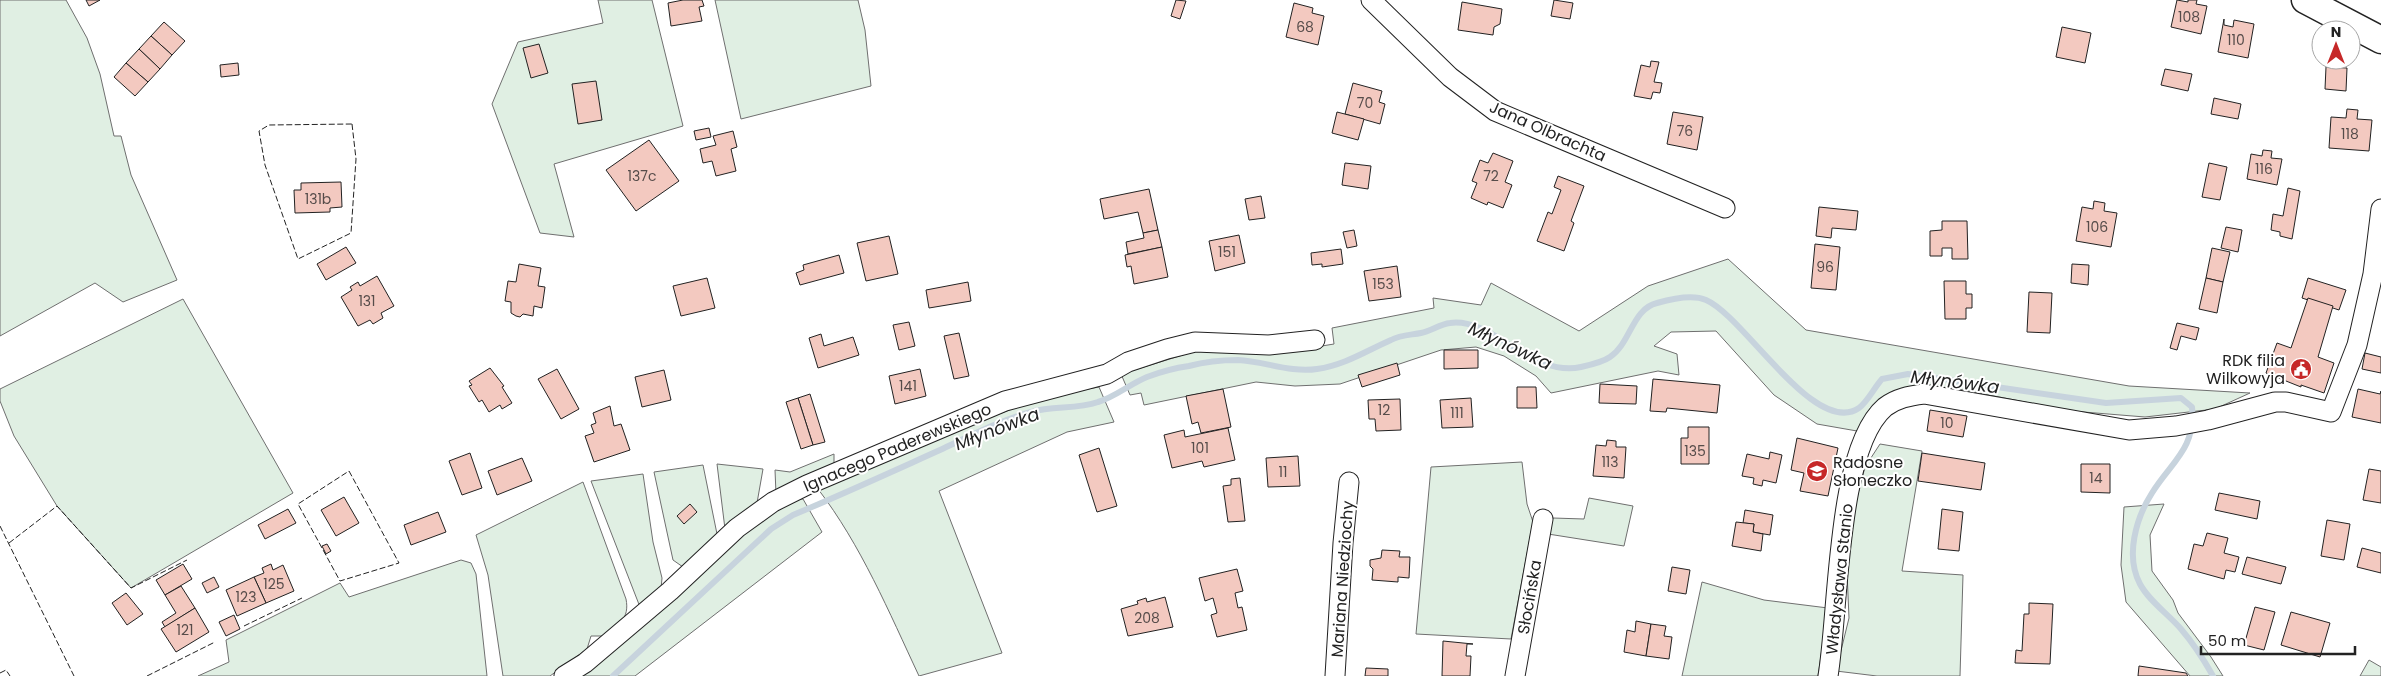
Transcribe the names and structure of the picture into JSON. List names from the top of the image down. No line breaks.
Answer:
{"streets":{"street":["Jana Olbrachta","Ignacego Paderewskiego","Mariana Niedziochy","Władysława Stanio","Słocińska"]},"water":["Młynówka"],"places":{"public building":["RDK filia Wilkowyja"],"school or university":["Radosne Słoneczko"]},"house_numbers":["108","68","110","70","76","118","116","137c","72","131b","106","151","96","153","131","141","12","111","10","101","135","113","11","14","125","123","208","121"],"scale_bar":"50 m","north":"top"}
